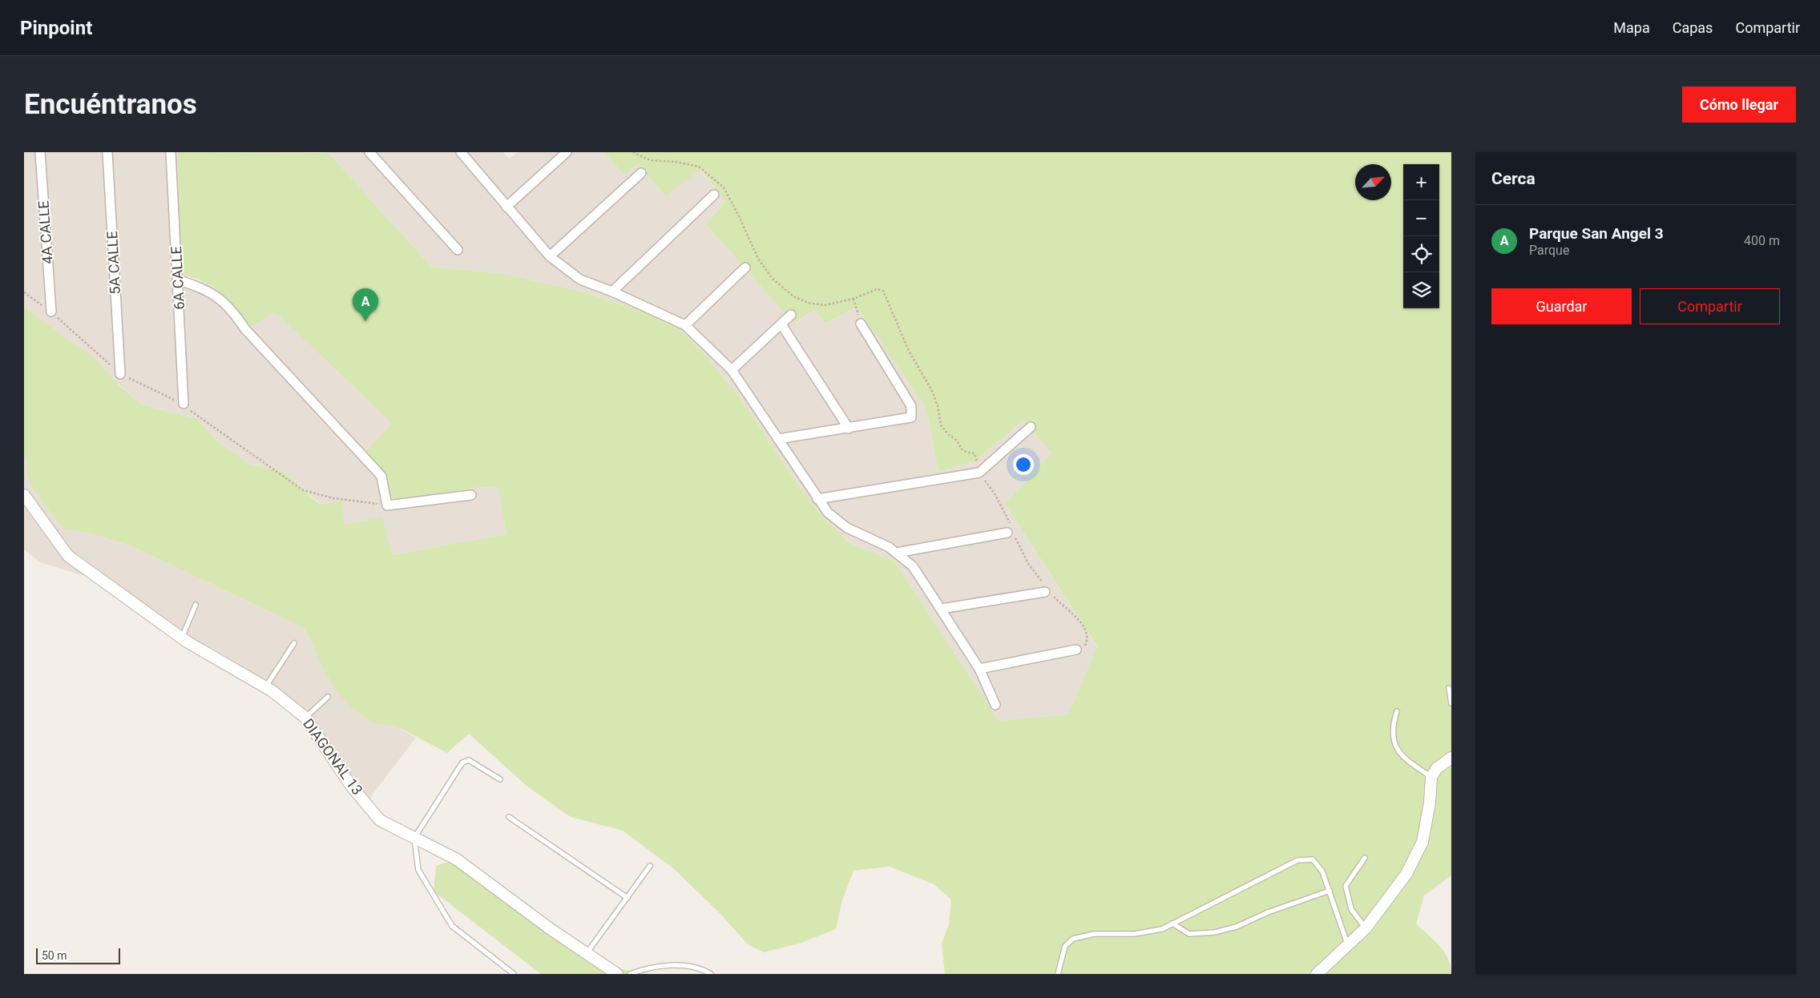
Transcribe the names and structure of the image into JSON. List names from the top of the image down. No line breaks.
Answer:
{"streets":{"street":["4A CALLE","5A CALLE","6A CALLE","DIAGONAL 13"]},"scale_bar":"50 m","north":"top right","page":{"header":"Pinpoint","nav":["Mapa","Capas","Compartir"],"buttons":["Cómo llegar",["Guardar","Compartir"]],"title":"Encuéntranos","heading":"Cerca","map_buttons":["+","−"],"list":[{"mark":"A","name":"Parque San Angel 3","note":"Parque","value":"400 m"}],"pins":"A","scale":"50 m"}}
